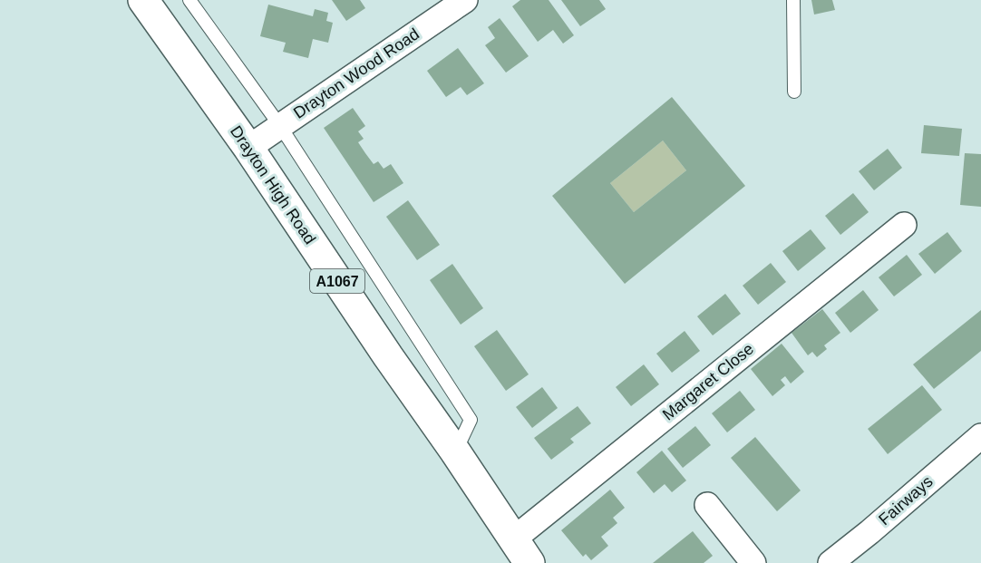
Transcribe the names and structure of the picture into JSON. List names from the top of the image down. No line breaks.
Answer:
{"streets":{"main road":["Drayton High Road","A1067"],"street":["Drayton Wood Road","Margaret Close","Fairways"]},"crossings":[["Drayton Wood Road","Drayton High Road"],["Drayton High Road","Margaret Close"]]}
